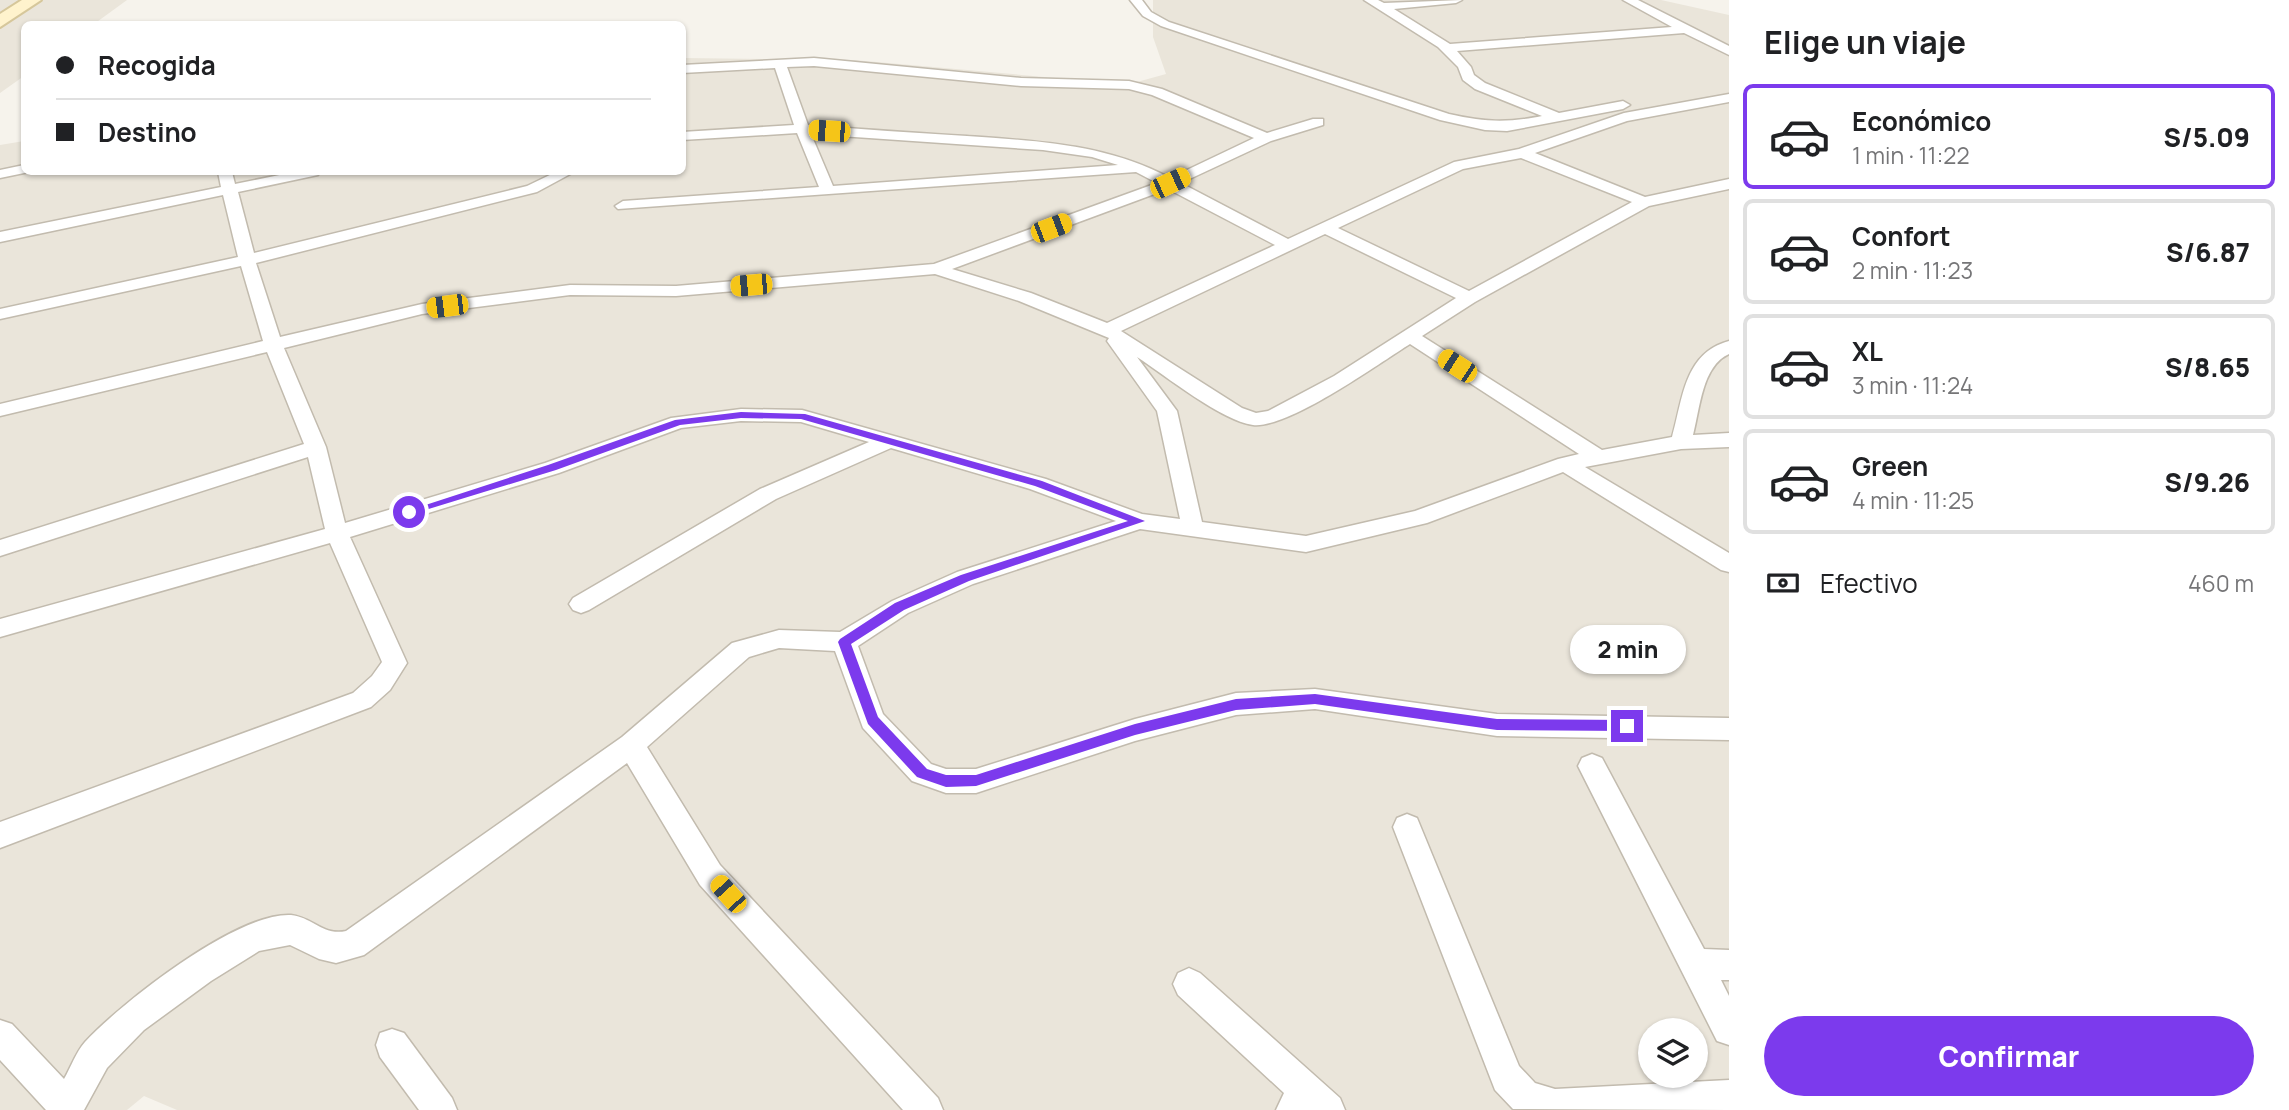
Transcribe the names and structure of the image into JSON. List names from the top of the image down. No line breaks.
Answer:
{"page":{"heading":"Elige un viaje","banner":["Recogida","Destino"],"list":[{"name":"Económico","note":"1 min · 11:22","value":"S/5.09"},{"name":"Confort","note":"2 min · 11:23","value":"S/6.87"},{"name":"XL","note":"3 min · 11:24","value":"S/8.65"},{"name":"Green","note":"4 min · 11:25","value":"S/9.26"}],"pay":["Efectivo","460 m"],"bubble":"2 min","buttons":"Confirmar"}}
